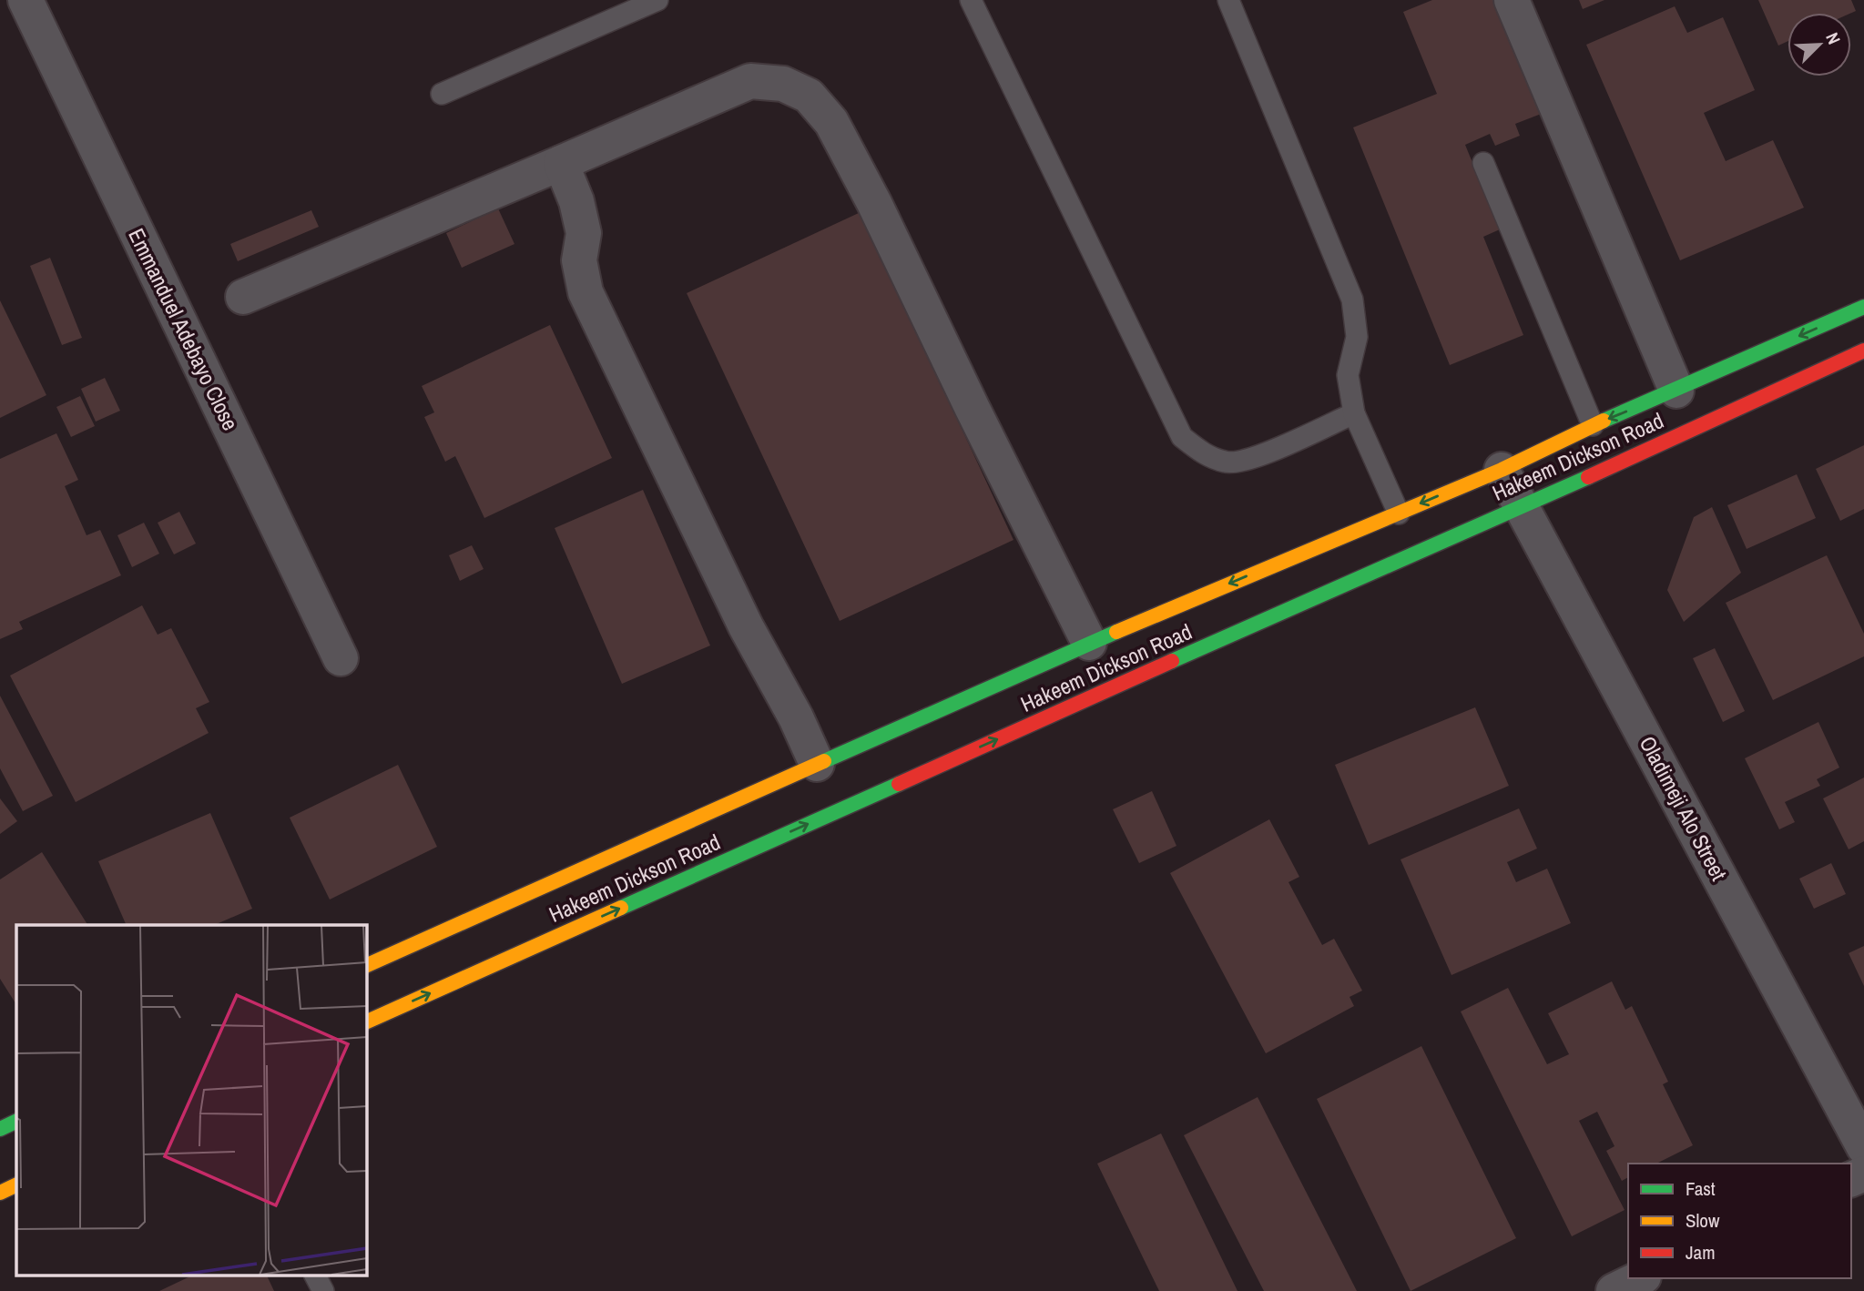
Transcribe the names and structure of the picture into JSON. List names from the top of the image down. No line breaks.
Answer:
{"streets":{"main road":["Hakeem Dickson Road"],"street":["Emmanduel Adebayo Close","Oladimeji Alo Street"]},"crossings":[["Hakeem Dickson Road","Oladimeji Alo Street"]],"legend":["Fast","Slow","Jam"],"north":"top right"}
